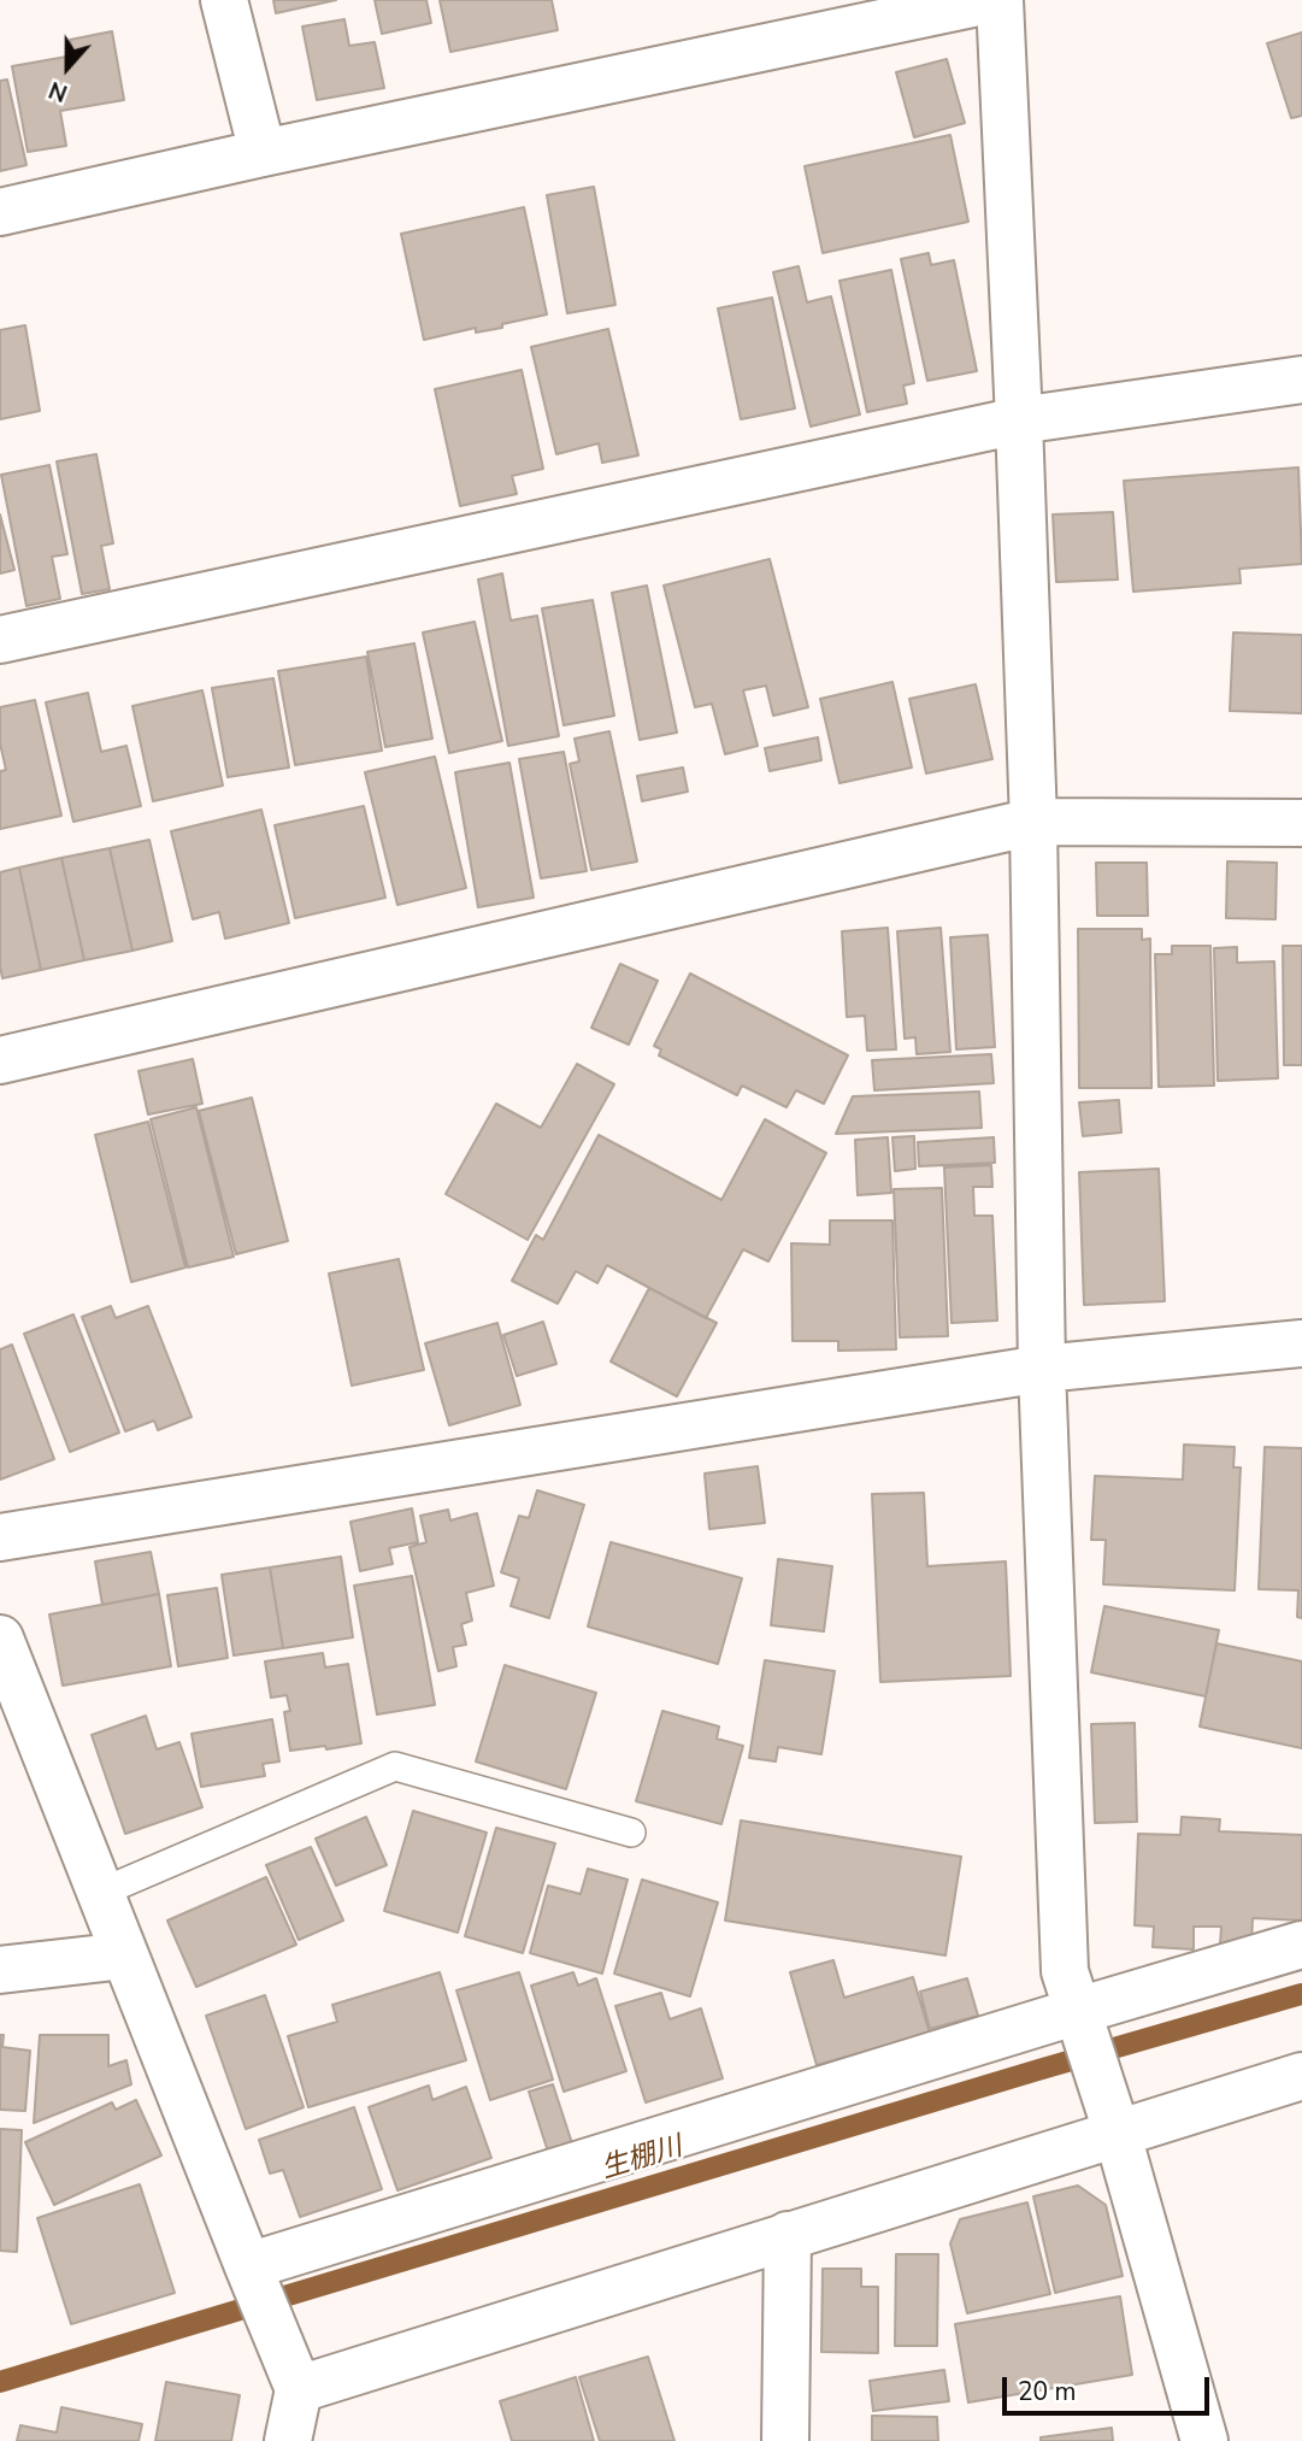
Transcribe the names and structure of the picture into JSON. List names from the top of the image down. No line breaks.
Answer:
{"water":["生棚川"],"scale_bar":"20 m","north":"bottom"}
